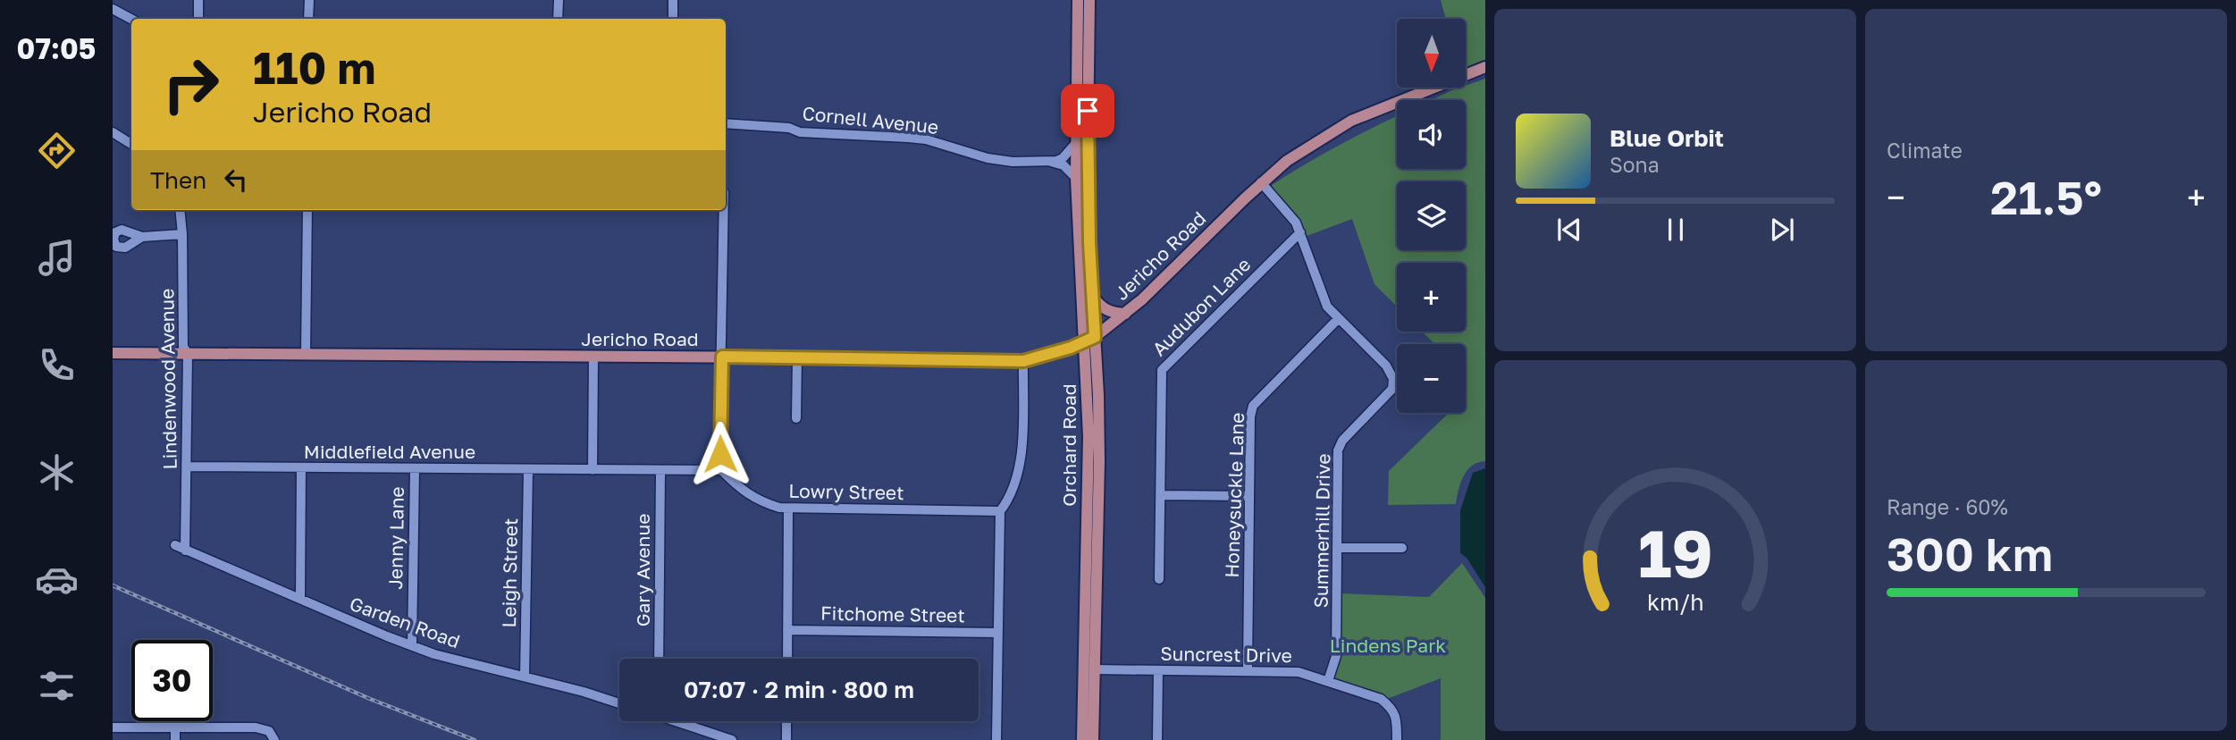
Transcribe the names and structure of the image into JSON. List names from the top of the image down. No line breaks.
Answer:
{"streets":{"main road":["Jericho Road","Orchard Road"],"street":["Cornell Avenue","Audubon Lane","Lindenwood Avenue","Middlefield Avenue","Lowry Street","Honeysuckle Lane","Summerhill Drive","Jenny Lane","Gary Avenue","Leigh Street","Fitchome Street","Garden Road","Suncrest Drive"]},"crossings":[["Jericho Road","Lindenwood Avenue"],["Jericho Road","Orchard Road"],["Jericho Road","Summerhill Drive"],["Audubon Lane","Summerhill Drive"],["Lindenwood Avenue","Middlefield Avenue"],["Lindenwood Avenue","Garden Road"],["Orchard Road","Suncrest Drive"],["Middlefield Avenue","Jenny Lane"],["Middlefield Avenue","Leigh Street"],["Honeysuckle Lane","Summerhill Drive"],["Honeysuckle Lane","Suncrest Drive"],["Summerhill Drive","Suncrest Drive"],["Jenny Lane","Garden Road"],["Leigh Street","Garden Road"]],"parks":["Lindens Park"],"north":"bottom","page":{"tabs":"07:05","tile":["Climate",["Range · 60%","300 km"]],"map_buttons":["+","−"],"turn":["110 m","Jericho Road"],"song":["Blue Orbit","Sona"],"then":"Then","heat":["−","21.5°","+"],"limit":"30","trip":"07:07 · 2 min · 800 m","gauge":["19","km/h"]}}
